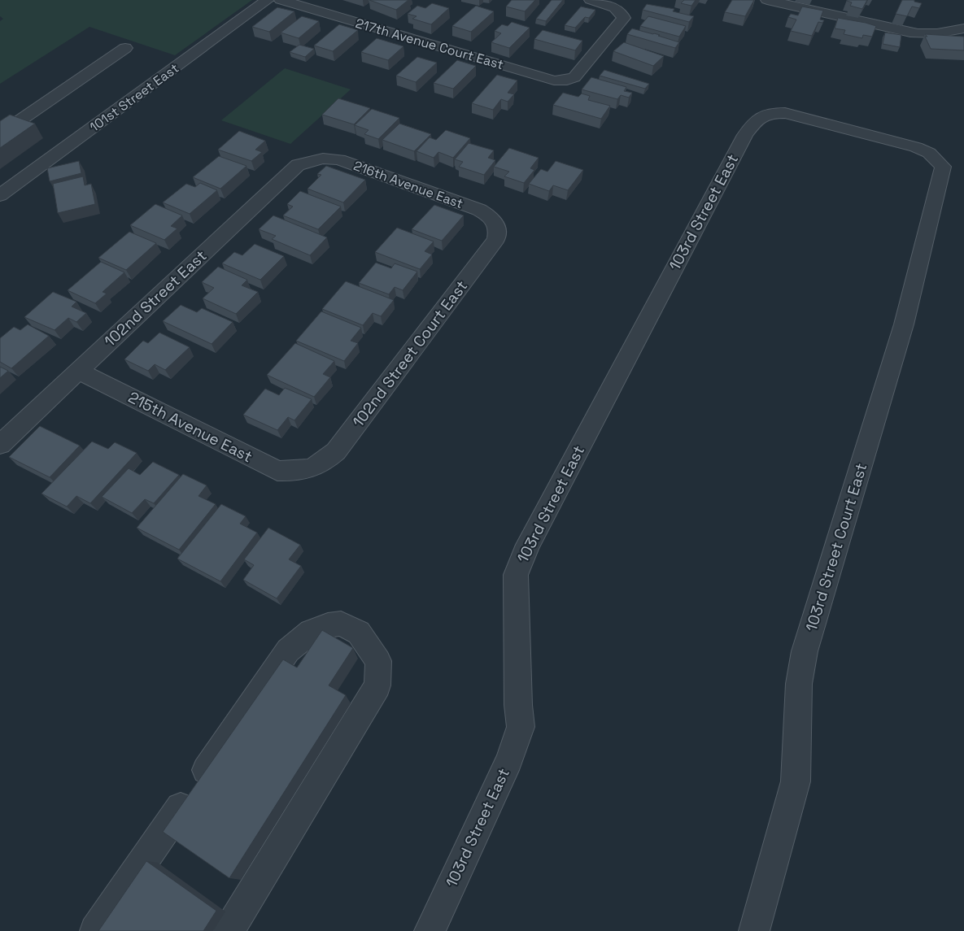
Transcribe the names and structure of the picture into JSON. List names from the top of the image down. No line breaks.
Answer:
{"streets":{"street":["217th Avenue Court East","101st Street East","216th Avenue East","103rd Street East","102nd Street East","102nd Street Court East","215th Avenue East","103rd Street Court East"]},"crossings":[["216th Avenue East","102nd Street East"],["216th Avenue East","102nd Street Court East"],["103rd Street East","103rd Street Court East"],["102nd Street East","215th Avenue East"],["102nd Street Court East","215th Avenue East"]]}
